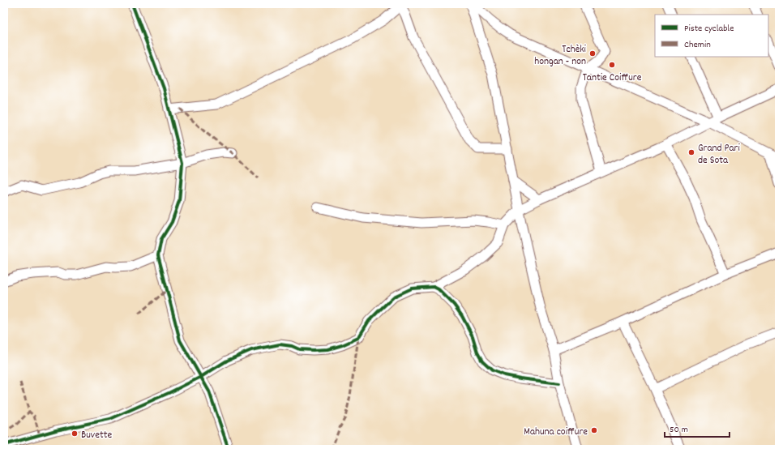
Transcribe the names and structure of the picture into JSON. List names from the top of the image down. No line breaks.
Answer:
{"places":["Tchèki hongan - non","Tantie Coiffure","Grand Pari de Sota","Mahuna coiffure","Buvette"],"legend":["Piste cyclable","Chemin"],"scale_bar":"50 m"}
